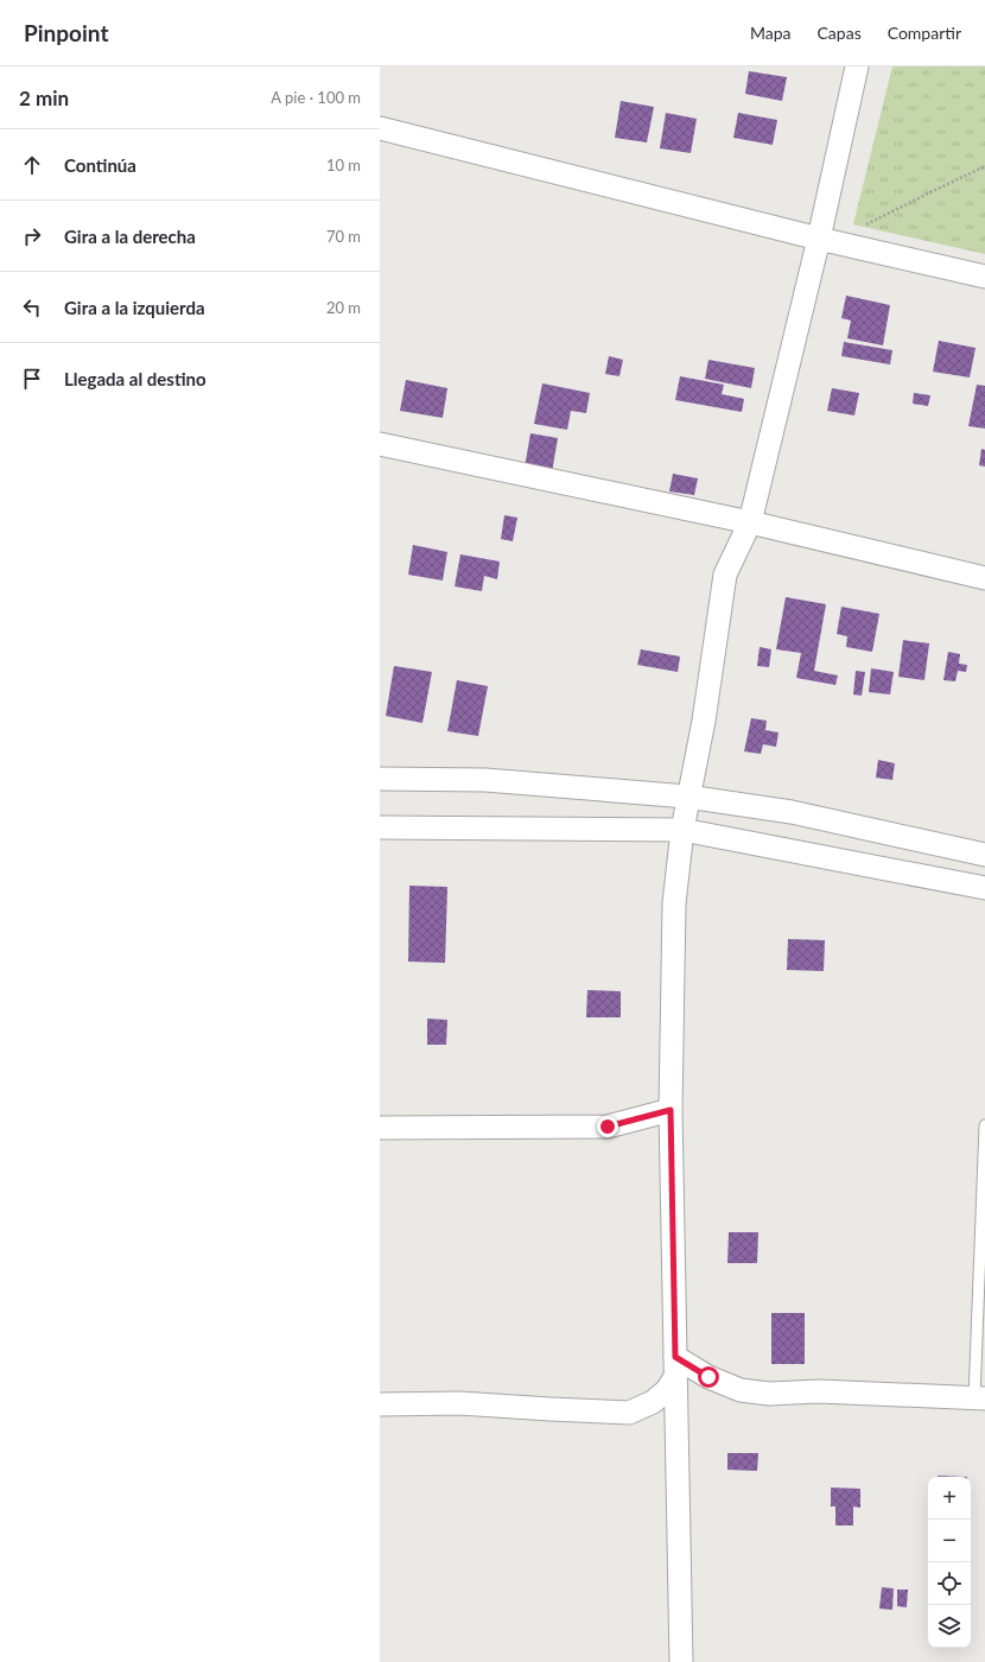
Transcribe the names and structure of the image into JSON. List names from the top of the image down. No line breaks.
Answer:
{"page":{"header":"Pinpoint","nav":["Mapa","Capas","Compartir"],"heading":["2 min","A pie · 100 m"],"list":[["Continúa","10 m"],["Gira a la derecha","70 m"],["Gira a la izquierda","20 m"],"Llegada al destino"],"map_buttons":["+","−"]}}
